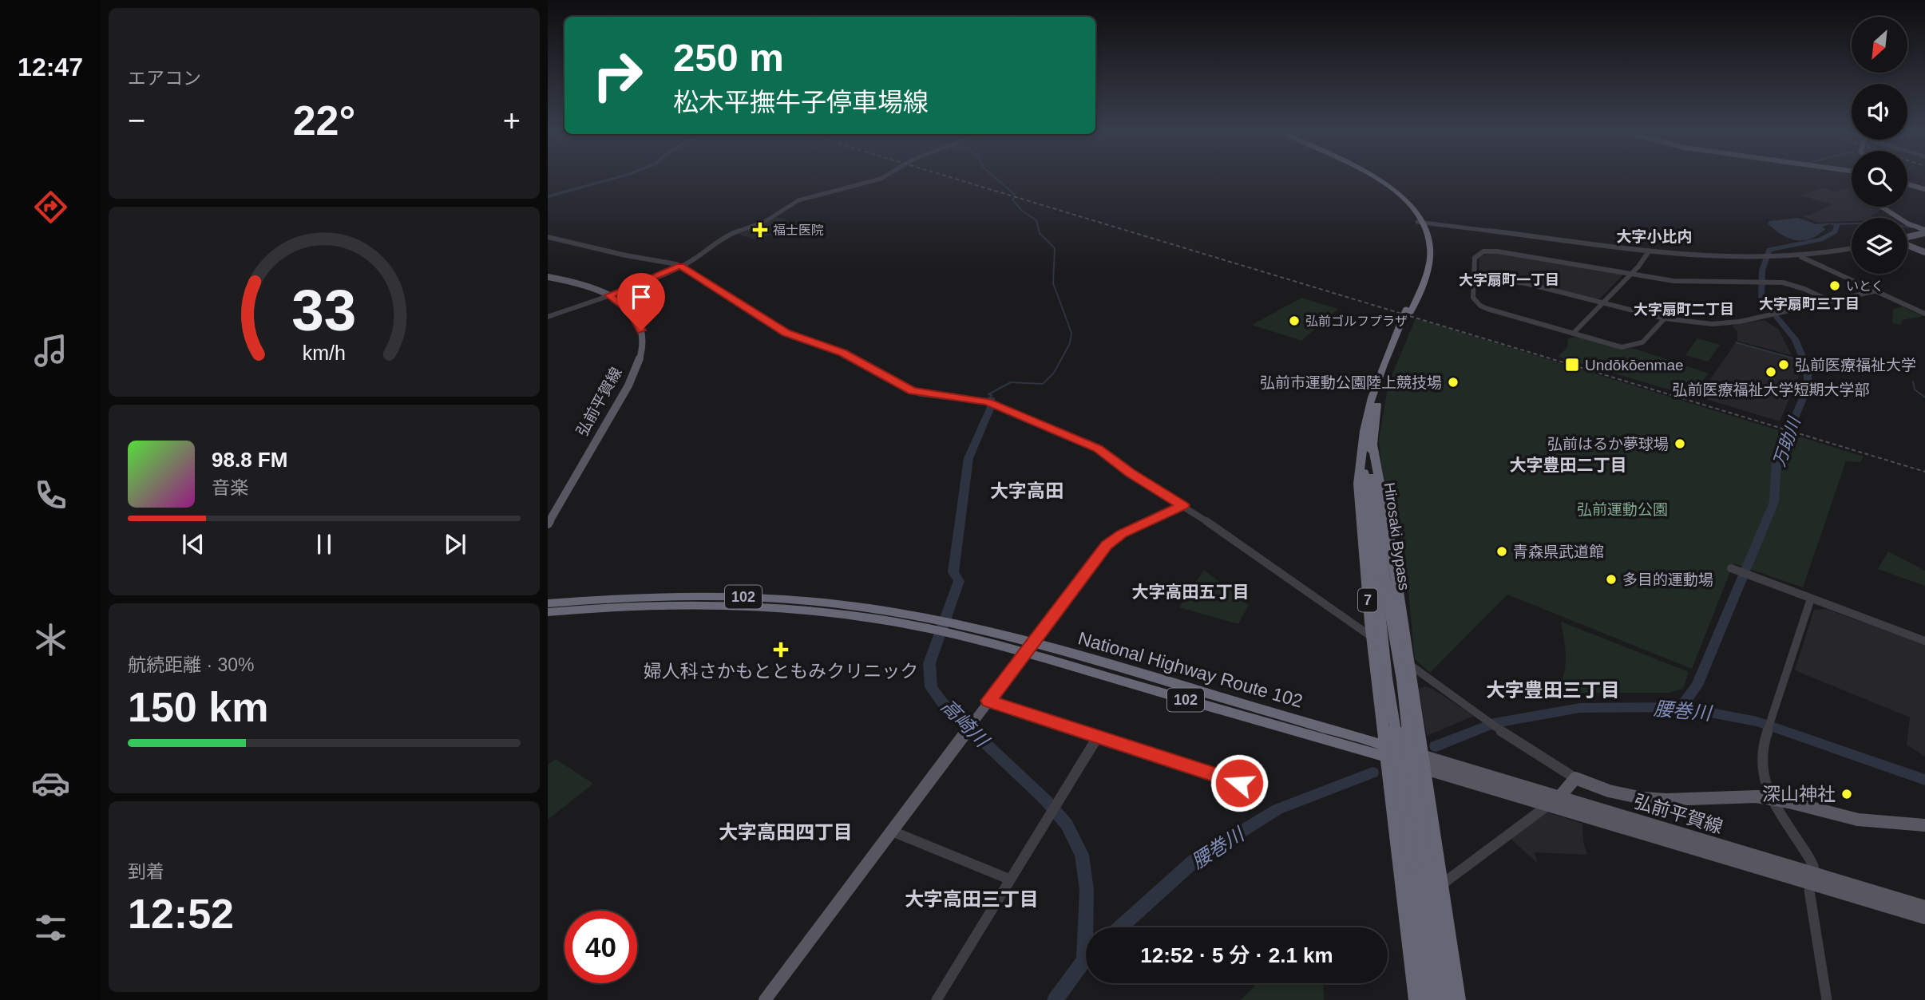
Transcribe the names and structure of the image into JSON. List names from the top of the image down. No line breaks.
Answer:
{"streets":{"highway":["Hirosaki Bypass","102","7","National Highway Route 102"],"main road":["弘前平賀線"]},"crossings":[["弘前平賀線","7"],["弘前平賀線","National Highway Route 102"],["Hirosaki Bypass","7"],["7","National Highway Route 102"]],"districts":["大字小比内","大字扇町一丁目","大字扇町三丁目","大字扇町二丁目","大字豊田二丁目","大字高田","大字高田五丁目","大字豊田三丁目","大字高田四丁目","大字高田三丁目"],"water":["万助川","腰巻川","高崎川"],"parks":["弘前運動公園"],"places":{"health":["福士医院","婦人科さかもとともみクリニック"],"other":["いとく","弘前ゴルフプラザ","弘前医療福祉大学","弘前医療福祉大学短期大学部","弘前市運動公園陸上競技場","弘前はるか夢球場","青森県武道館","多目的運動場","深山神社"],"transit":["Undōkōenmae"]},"north":"bottom left","page":{"tabs":"12:47","tile":["エアコン",["航続距離 · 30%","150 km"],["到着","12:52"]],"turn":["250 m","松木平撫牛子停車場線"],"heat":["−","22°","+"],"song":["98.8 FM","音楽"],"limit":"40","trip":"12:52 · 5 分 · 2.1 km","gauge":["33","km/h"]}}
